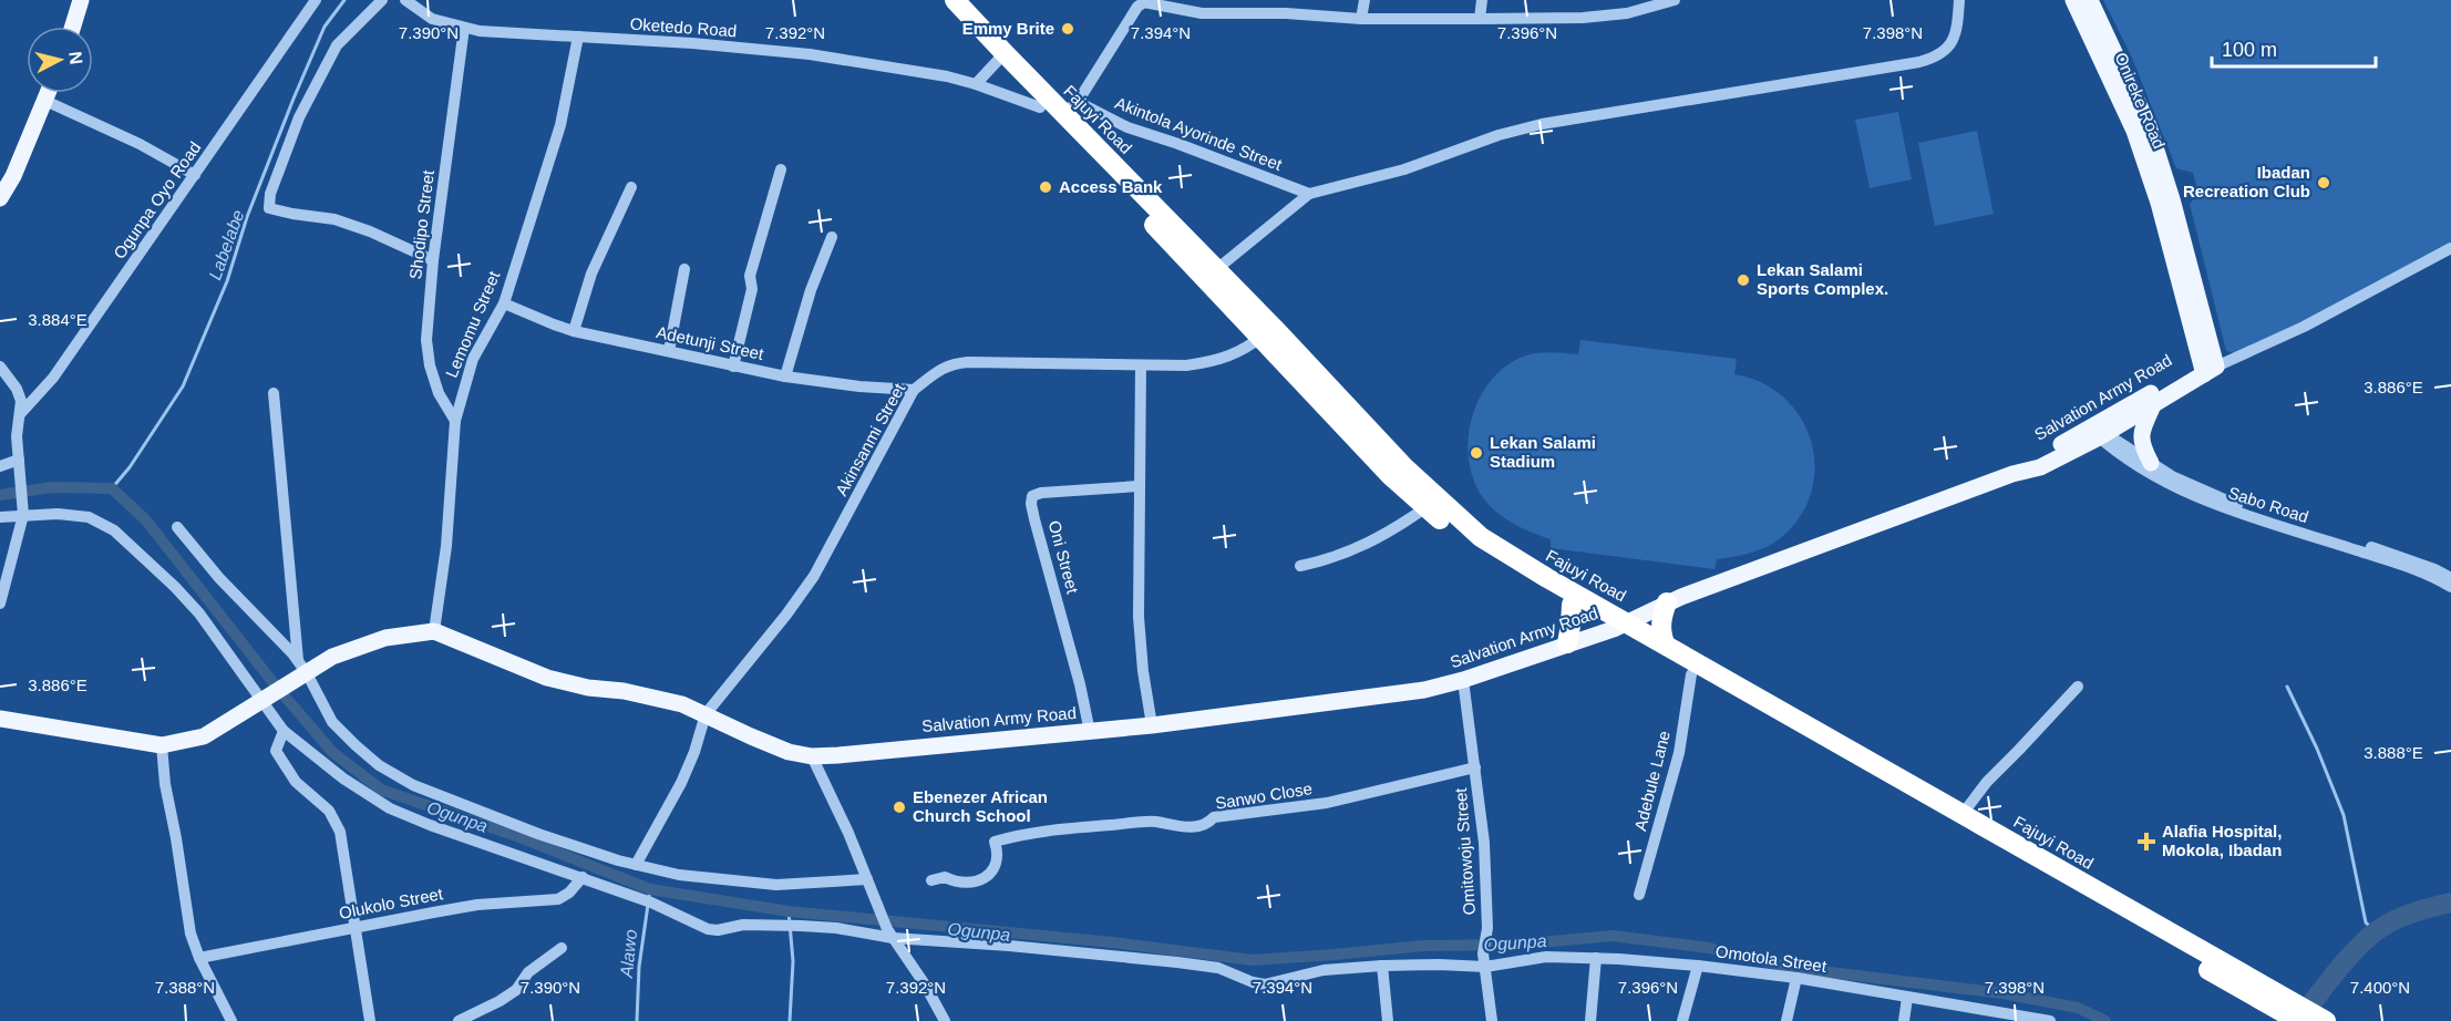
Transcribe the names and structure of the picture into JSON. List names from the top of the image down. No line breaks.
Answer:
{"streets":{"highway":["Fajuyi Road"],"main road":["Onireke Road","Salvation Army Road"],"street":["Oketedo Road","Akintola Ayorinde Street","Ogunpa Oyo Road","Shodipo Street","Lemomu Street","Adetunji Street","Akinsanmi Street","Sabo Road","Oni Street","Adebule Lane","Sanwo Close","Omitowoju Street","Olukolo Street","Omotola Street"]},"crossings":[["Oketedo Road","Fajuyi Road"],["Oketedo Road","Shodipo Street"],["Oketedo Road","Lemomu Street"],["Onireke Road","Salvation Army Road"],["Fajuyi Road","Akintola Ayorinde Street"],["Fajuyi Road","Salvation Army Road"],["Fajuyi Road","Akinsanmi Street"],["Fajuyi Road","Adebule Lane"],["Shodipo Street","Lemomu Street"],["Lemomu Street","Adetunji Street"],["Lemomu Street","Salvation Army Road"],["Adetunji Street","Akinsanmi Street"],["Salvation Army Road","Akinsanmi Street"],["Salvation Army Road","Sabo Road"],["Salvation Army Road","Oni Street"],["Salvation Army Road","Omitowoju Street"],["Sanwo Close","Omitowoju Street"],["Omitowoju Street","Omotola Street"],["Olukolo Street","Omotola Street"]],"water":["Labelabe","Ogunpa","Alawo"],"places":{"other":["Emmy Brite","Ibadan Recreation Club","Access Bank","Lekan Salami Sports Complex.","Lekan Salami Stadium","Ebenezer African Church School"],"health":["Alafia Hospital, Mokola, Ibadan"]},"scale_bar":"100 m","north":"right","coordinates":["7.390°N","7.392°N","7.394°N","7.396°N","7.398°N","3.884°E","3.886°E","3.888°E","7.388°N","7.400°N"]}
